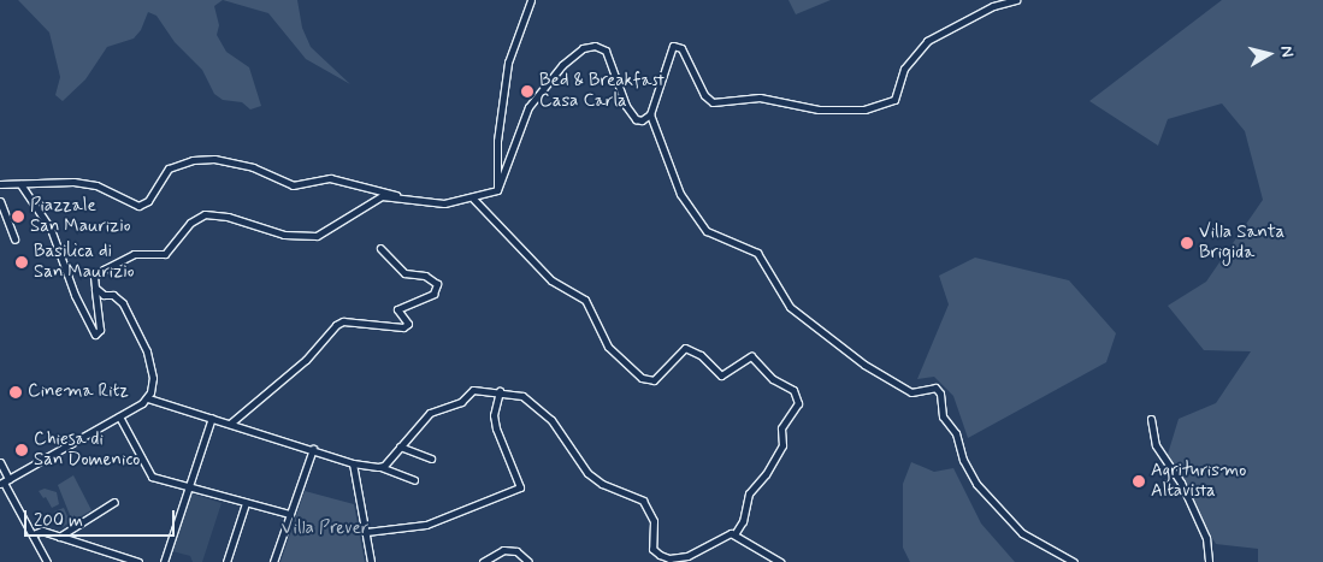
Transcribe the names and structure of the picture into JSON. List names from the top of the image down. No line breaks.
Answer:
{"parks":["Villa Prever"],"places":["Bed & Breakfast Casa Carla","Piazzale San Maurizio","Villa Santa Brigida","Basilica di San Maurizio","Cinema Ritz","Chiesa di San Domenico","Agriturismo Altavista"],"scale_bar":"200 m","north":"right"}
